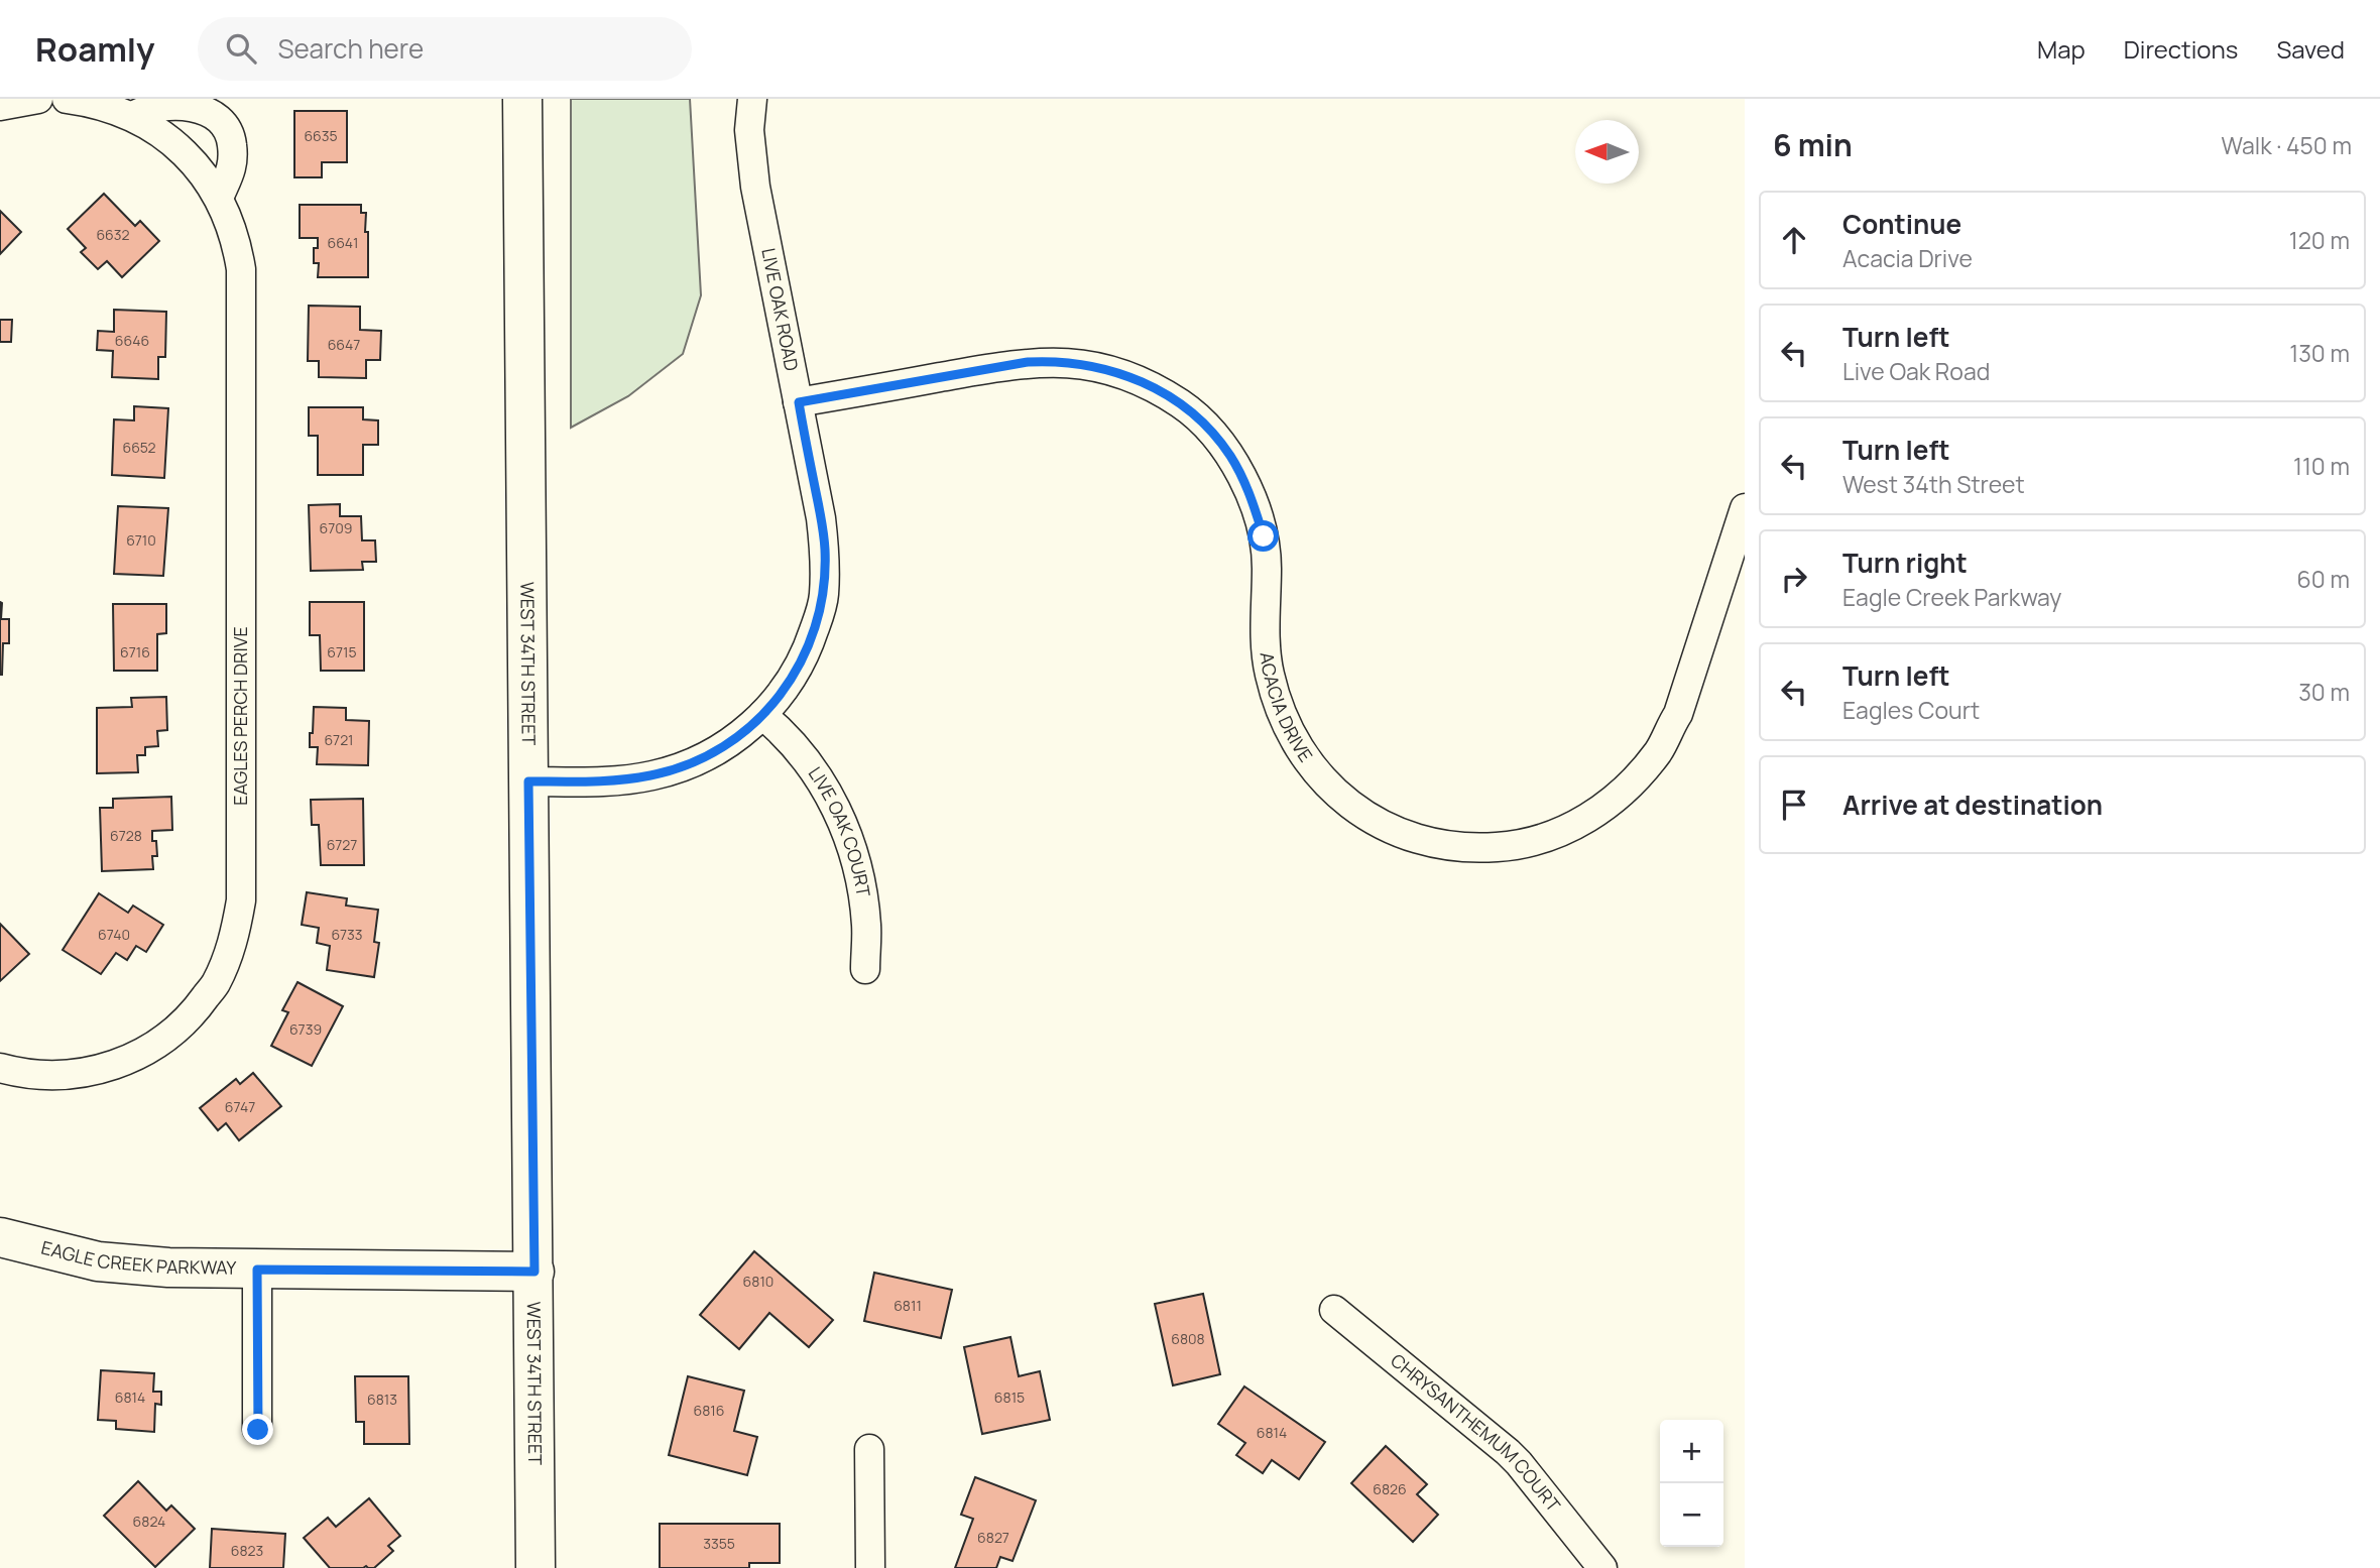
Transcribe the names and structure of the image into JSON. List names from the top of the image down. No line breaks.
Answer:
{"streets":{"street":["LIVE OAK ROAD","WEST 34TH STREET","ACACIA DRIVE","EAGLES PERCH DRIVE","LIVE OAK COURT","EAGLE CREEK PARKWAY","CHRYSANTHEMUM COURT"]},"crossings":[["LIVE OAK ROAD","WEST 34TH STREET"],["LIVE OAK ROAD","ACACIA DRIVE"],["LIVE OAK ROAD","LIVE OAK COURT"],["WEST 34TH STREET","EAGLE CREEK PARKWAY"]],"house_numbers":["6635","6632","6641","6646","6647","6652","6709","6710","6716","6715","6721","6728","6727","6740","6733","6739","6747","6810","6811","6808","6814","6815","6813","6816","6814","6826","6824","6827","3355","6823"],"north":"left","page":{"header":"Roamly","search":"Search here","nav":["Map","Directions","Saved"],"heading":["6 min","Walk · 450 m"],"list":[["Continue","Acacia Drive","120 m"],["Turn left","Live Oak Road","130 m"],["Turn left","West 34th Street","110 m"],["Turn right","Eagle Creek Parkway","60 m"],["Turn left","Eagles Court","30 m"],"Arrive at destination"],"map_buttons":["+","−"]}}
